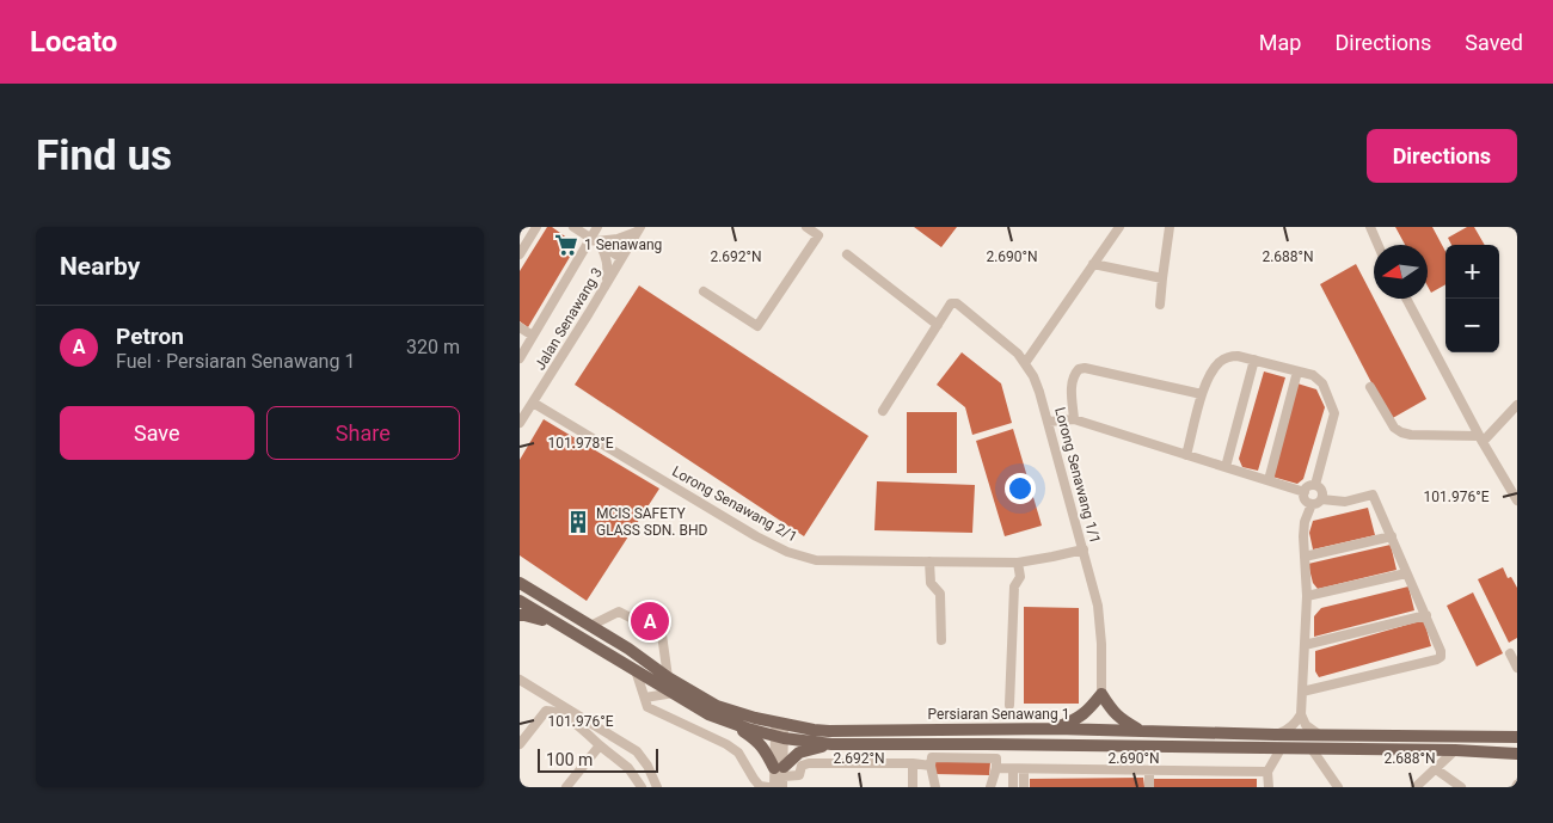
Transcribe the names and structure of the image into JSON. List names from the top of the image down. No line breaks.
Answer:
{"streets":{"main road":["Persiaran Senawang 1"],"street":["Jalan Senawang 3","Lorong Senawang 1/1","Lorong Senawang 2/1"]},"crossings":[["Jalan Senawang 3","Lorong Senawang 2/1"],["Lorong Senawang 1/1","Lorong Senawang 2/1"]],"places":{"supermarket":["1 Senawang"],"building":["MCIS SAFETY GLASS SDN. BHD"]},"scale_bar":"100 m","north":"left","page":{"header":"Locato","nav":["Map","Directions","Saved"],"buttons":["Directions",["Save","Share"]],"title":"Find us","heading":"Nearby","map_buttons":["+","−"],"list":[{"mark":"A","name":"Petron","note":"Fuel · Persiaran Senawang 1","value":"320 m"}],"pins":"A","scale":"100 m"},"coordinates":["2.692°N","2.690°N","2.688°N","101.978°E","101.976°E"]}
